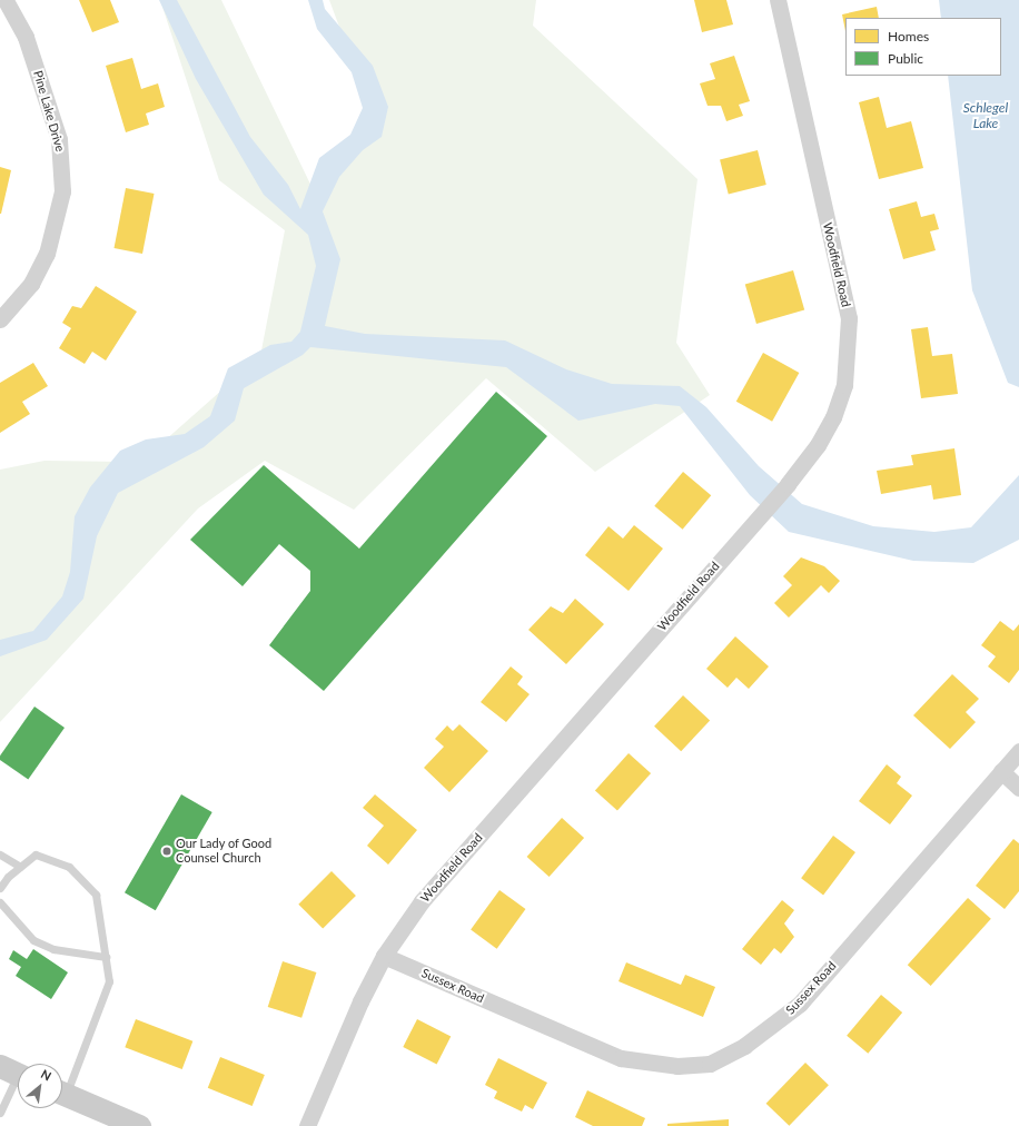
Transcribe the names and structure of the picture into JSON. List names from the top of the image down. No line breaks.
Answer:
{"streets":{"street":["Pine Lake Drive","Woodfield Road","Sussex Road"]},"crossings":[["Woodfield Road","Sussex Road"]],"water":["Schlegel Lake"],"places":["Our Lady of Good Counsel Church"],"legend":["Homes","Public"],"north":"top right"}
